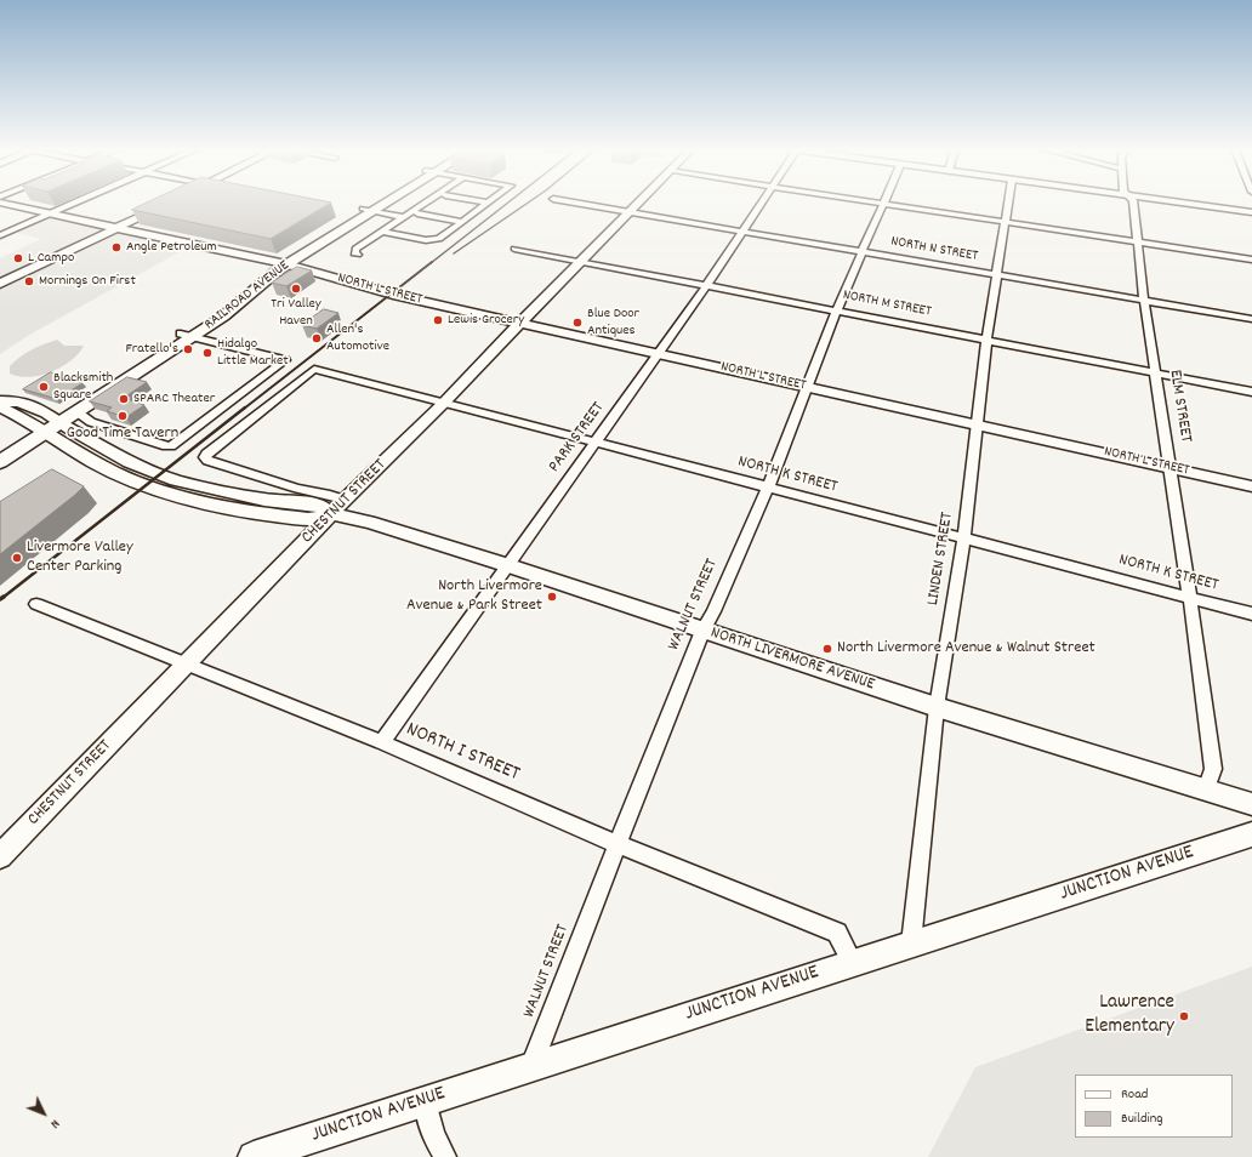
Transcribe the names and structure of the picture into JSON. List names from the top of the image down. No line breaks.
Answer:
{"streets":{"main road":["RAILROAD AVENUE"],"street":["NORTH N STREET","NORTH L STREET","NORTH M STREET","ELM STREET","PARK STREET","NORTH K STREET","CHESTNUT STREET","LINDEN STREET","WALNUT STREET","NORTH LIVERMORE AVENUE","NORTH I STREET","JUNCTION AVENUE"]},"crossings":[["NORTH N STREET","ELM STREET"],["NORTH N STREET","PARK STREET"],["NORTH N STREET","CHESTNUT STREET"],["NORTH N STREET","LINDEN STREET"],["NORTH N STREET","WALNUT STREET"],["NORTH L STREET","RAILROAD AVENUE"],["NORTH L STREET","ELM STREET"],["NORTH L STREET","PARK STREET"],["NORTH L STREET","CHESTNUT STREET"],["NORTH L STREET","LINDEN STREET"],["NORTH L STREET","WALNUT STREET"],["RAILROAD AVENUE","NORTH LIVERMORE AVENUE"],["NORTH M STREET","ELM STREET"],["NORTH M STREET","PARK STREET"],["NORTH M STREET","CHESTNUT STREET"],["NORTH M STREET","LINDEN STREET"],["NORTH M STREET","WALNUT STREET"],["ELM STREET","NORTH K STREET"],["ELM STREET","NORTH LIVERMORE AVENUE"],["PARK STREET","NORTH K STREET"],["PARK STREET","NORTH LIVERMORE AVENUE"],["PARK STREET","NORTH I STREET"],["NORTH K STREET","CHESTNUT STREET"],["NORTH K STREET","LINDEN STREET"],["NORTH K STREET","WALNUT STREET"],["CHESTNUT STREET","NORTH LIVERMORE AVENUE"],["CHESTNUT STREET","NORTH I STREET"],["LINDEN STREET","NORTH LIVERMORE AVENUE"],["LINDEN STREET","JUNCTION AVENUE"],["WALNUT STREET","NORTH LIVERMORE AVENUE"],["WALNUT STREET","NORTH I STREET"],["WALNUT STREET","JUNCTION AVENUE"],["NORTH I STREET","JUNCTION AVENUE"]],"places":["Angle Petroleum","L Campo","Mornings On First","Tri Valley Haven","Lewis Grocery","Blue Door Antiques","Allen's Automotive","Fratello's","Hidalgo Little Market","Blacksmith Square","SPARC Theater","Good Time Tavern","Livermore Valley Center Parking","North Livermore Avenue & Park Street","North Livermore Avenue & Walnut Street","Lawrence Elementary"],"legend":["Road","Building"],"north":"bottom right"}
